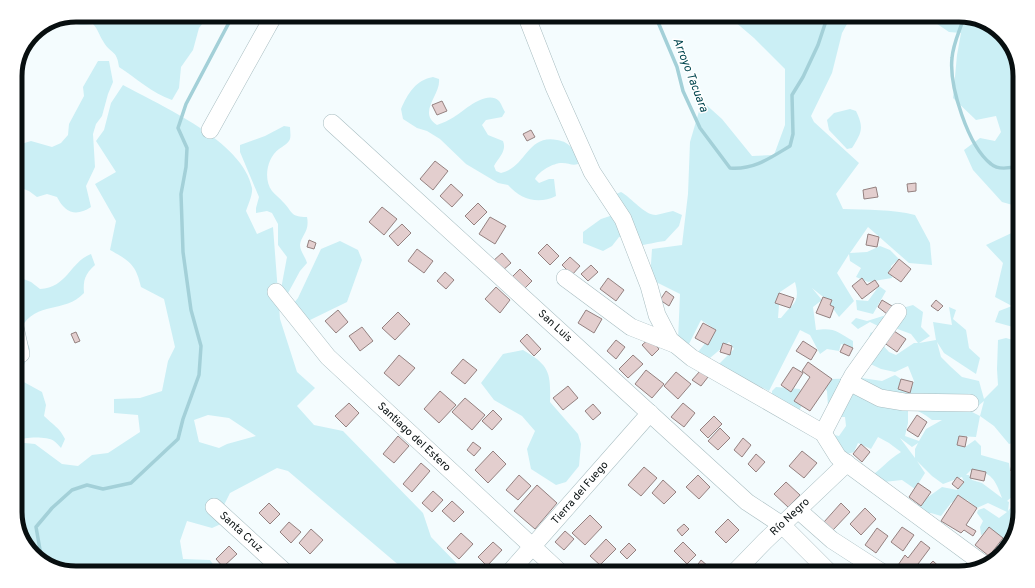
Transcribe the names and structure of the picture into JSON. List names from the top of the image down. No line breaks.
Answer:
{"streets":{"street":["San Luis","Santiago del Estero","Tierra del Fuego","Río Negro","Santa Cruz"]},"crossings":[["San Luis","Tierra del Fuego"],["San Luis","Río Negro"],["Santiago del Estero","Tierra del Fuego"]],"water":["Arroyo Tacuara"]}
